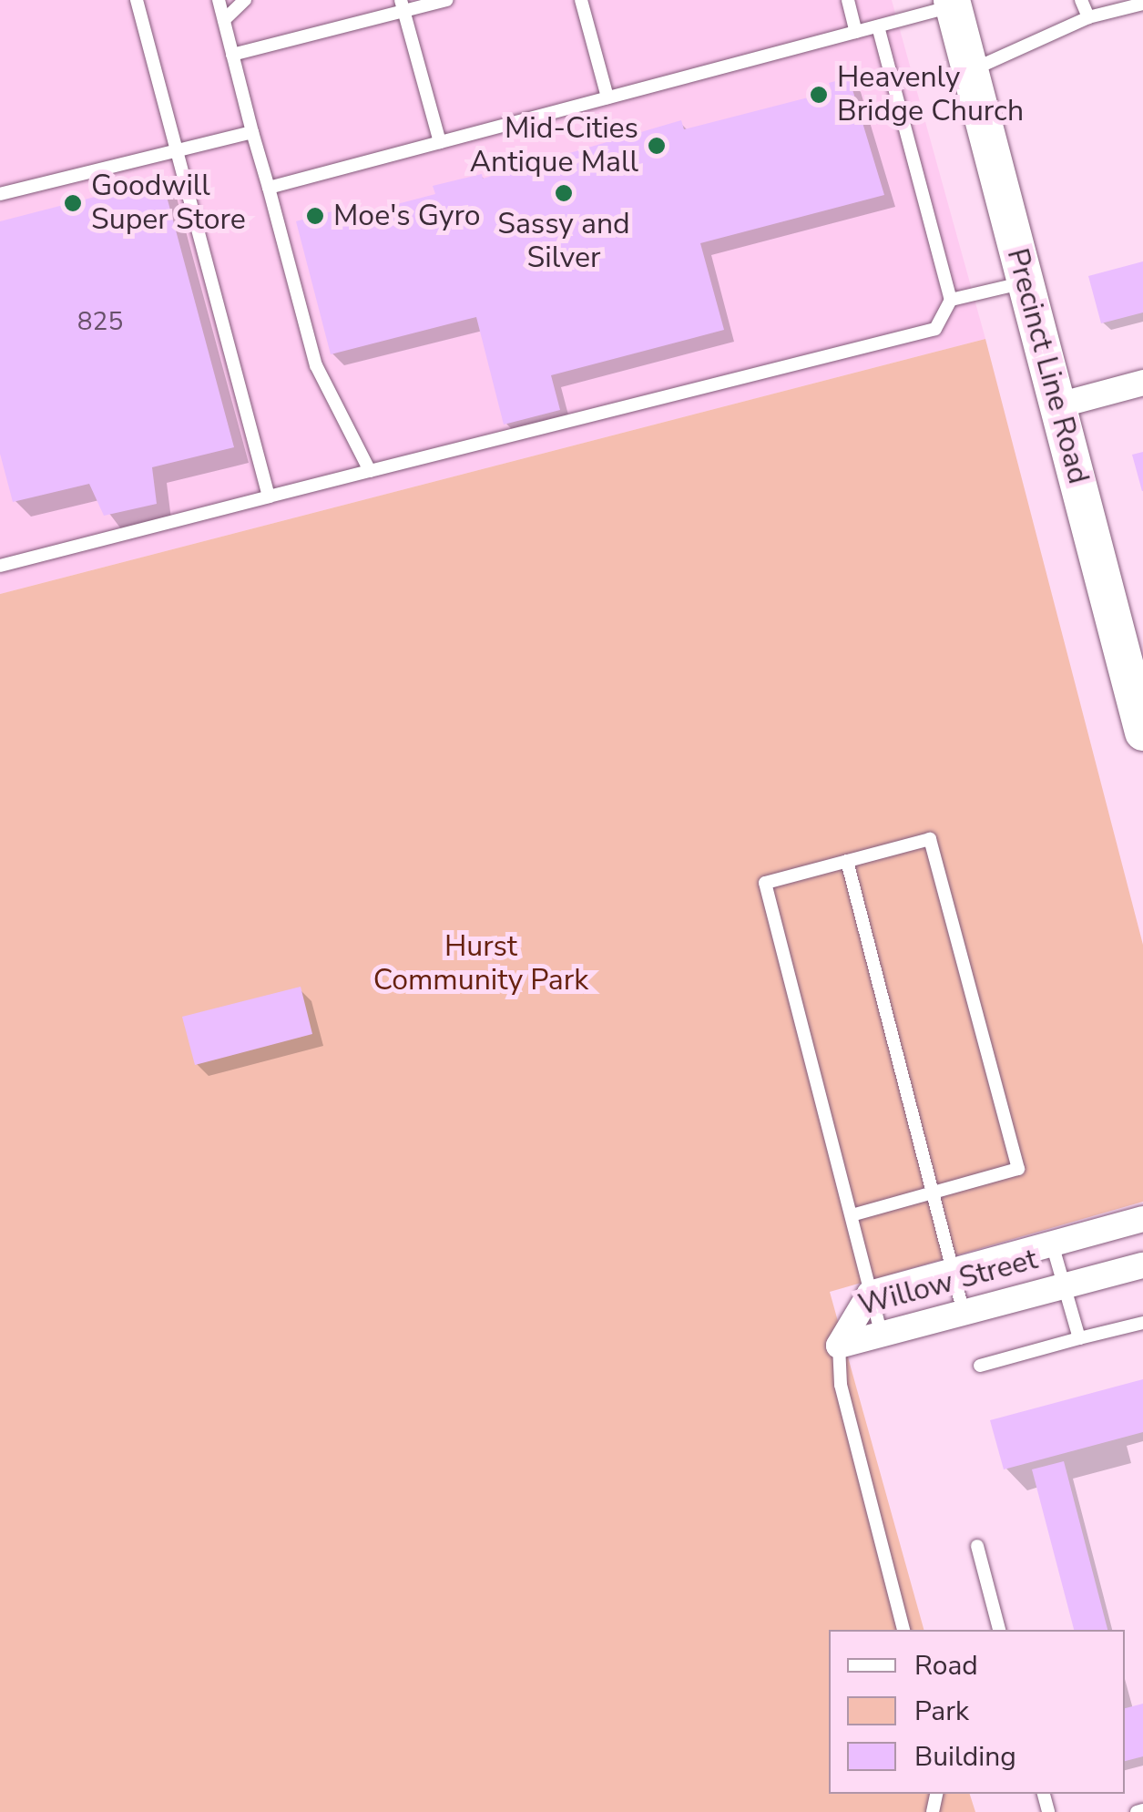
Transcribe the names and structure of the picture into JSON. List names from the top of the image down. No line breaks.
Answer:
{"streets":{"main road":["Precinct Line Road"],"street":["Willow Street"]},"parks":["Hurst Community Park"],"places":["Heavenly Bridge Church","Mid-Cities Antique Mall","Sassy and Silver","Goodwill Super Store","Moe's Gyro"],"house_numbers":["825"],"legend":["Road","Park","Building"]}
